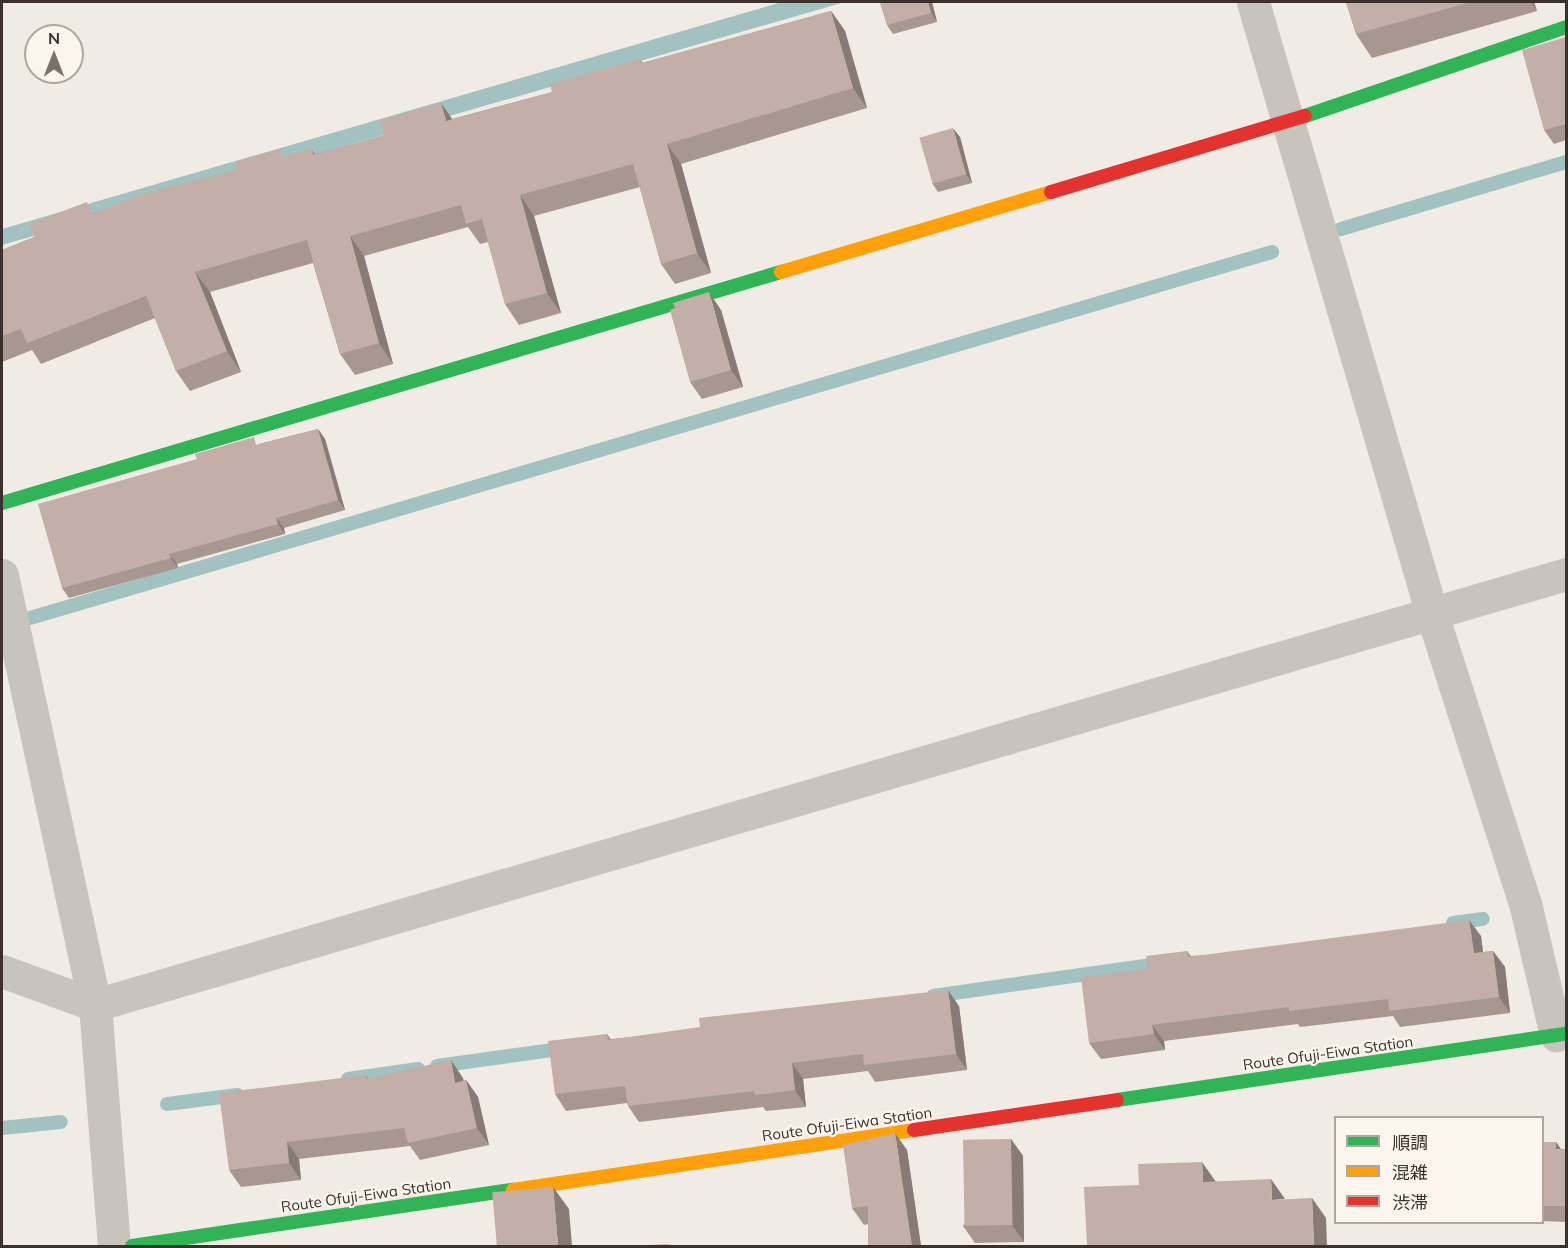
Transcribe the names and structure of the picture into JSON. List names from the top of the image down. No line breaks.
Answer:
{"streets":{"street":["Route Ofuji-Eiwa Station"]},"legend":["順調","混雑","渋滞"],"north":"top"}
